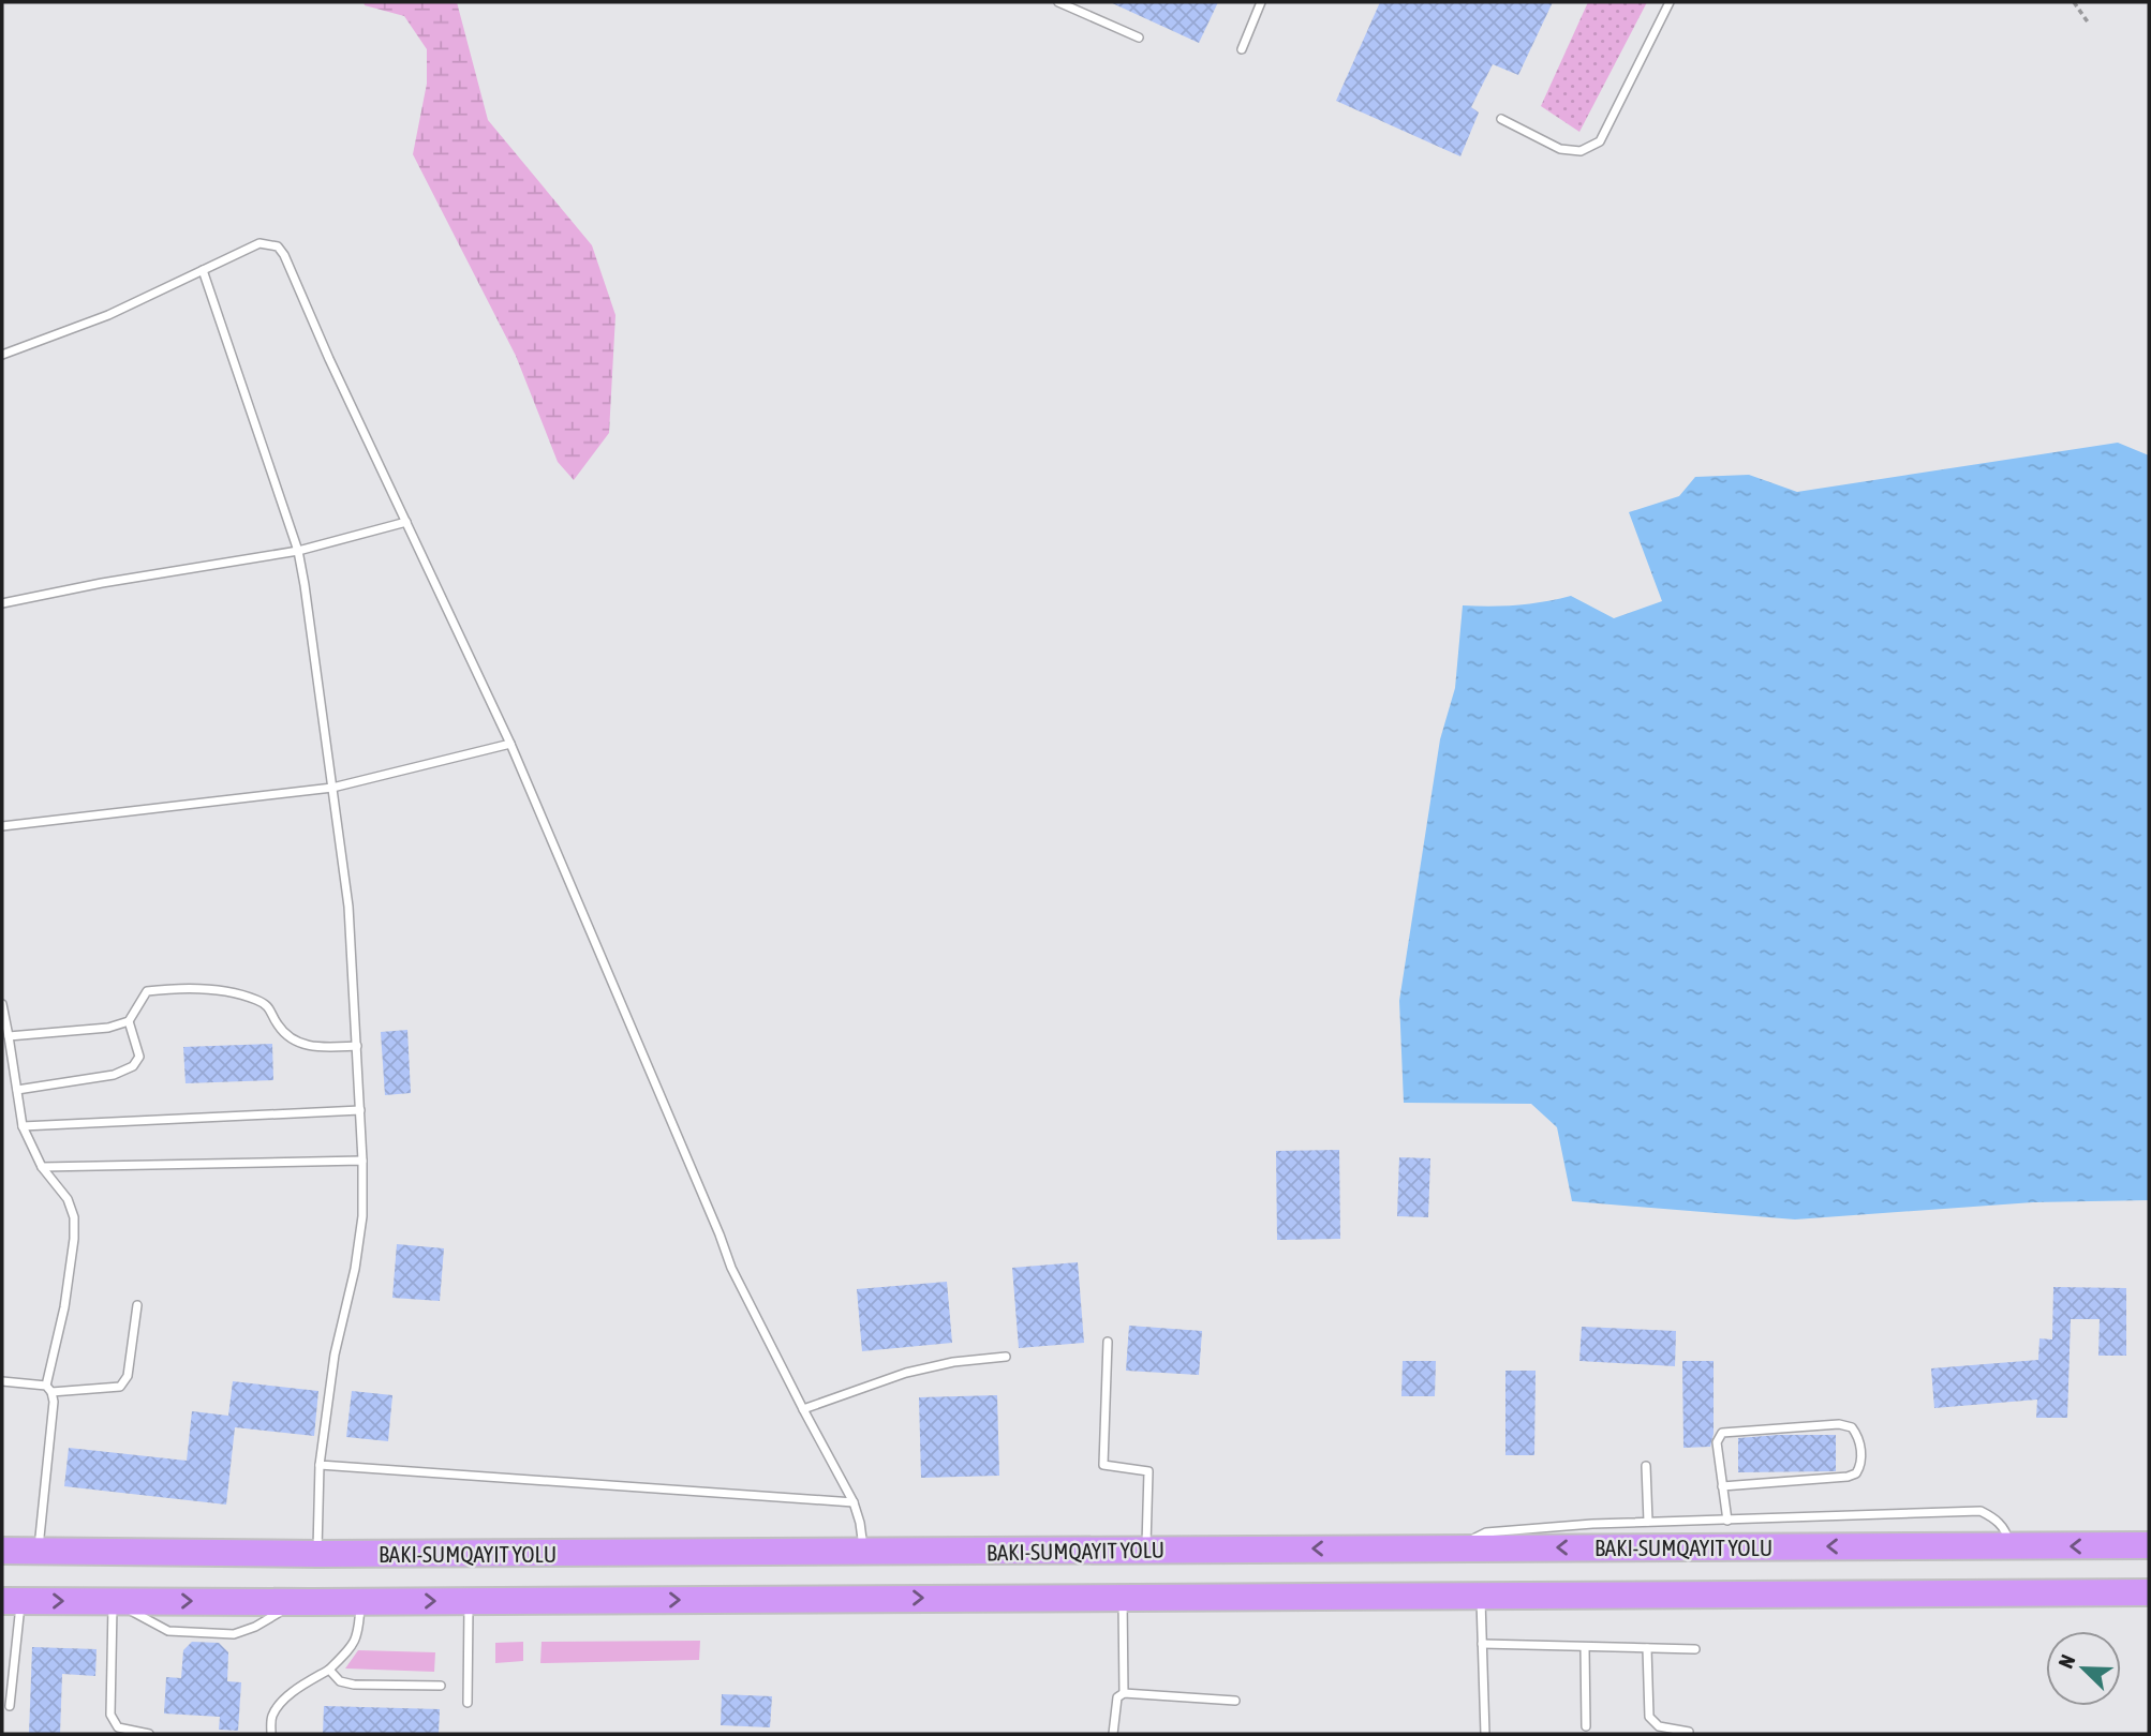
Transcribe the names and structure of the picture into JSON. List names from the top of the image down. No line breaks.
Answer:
{"north":"top left"}
